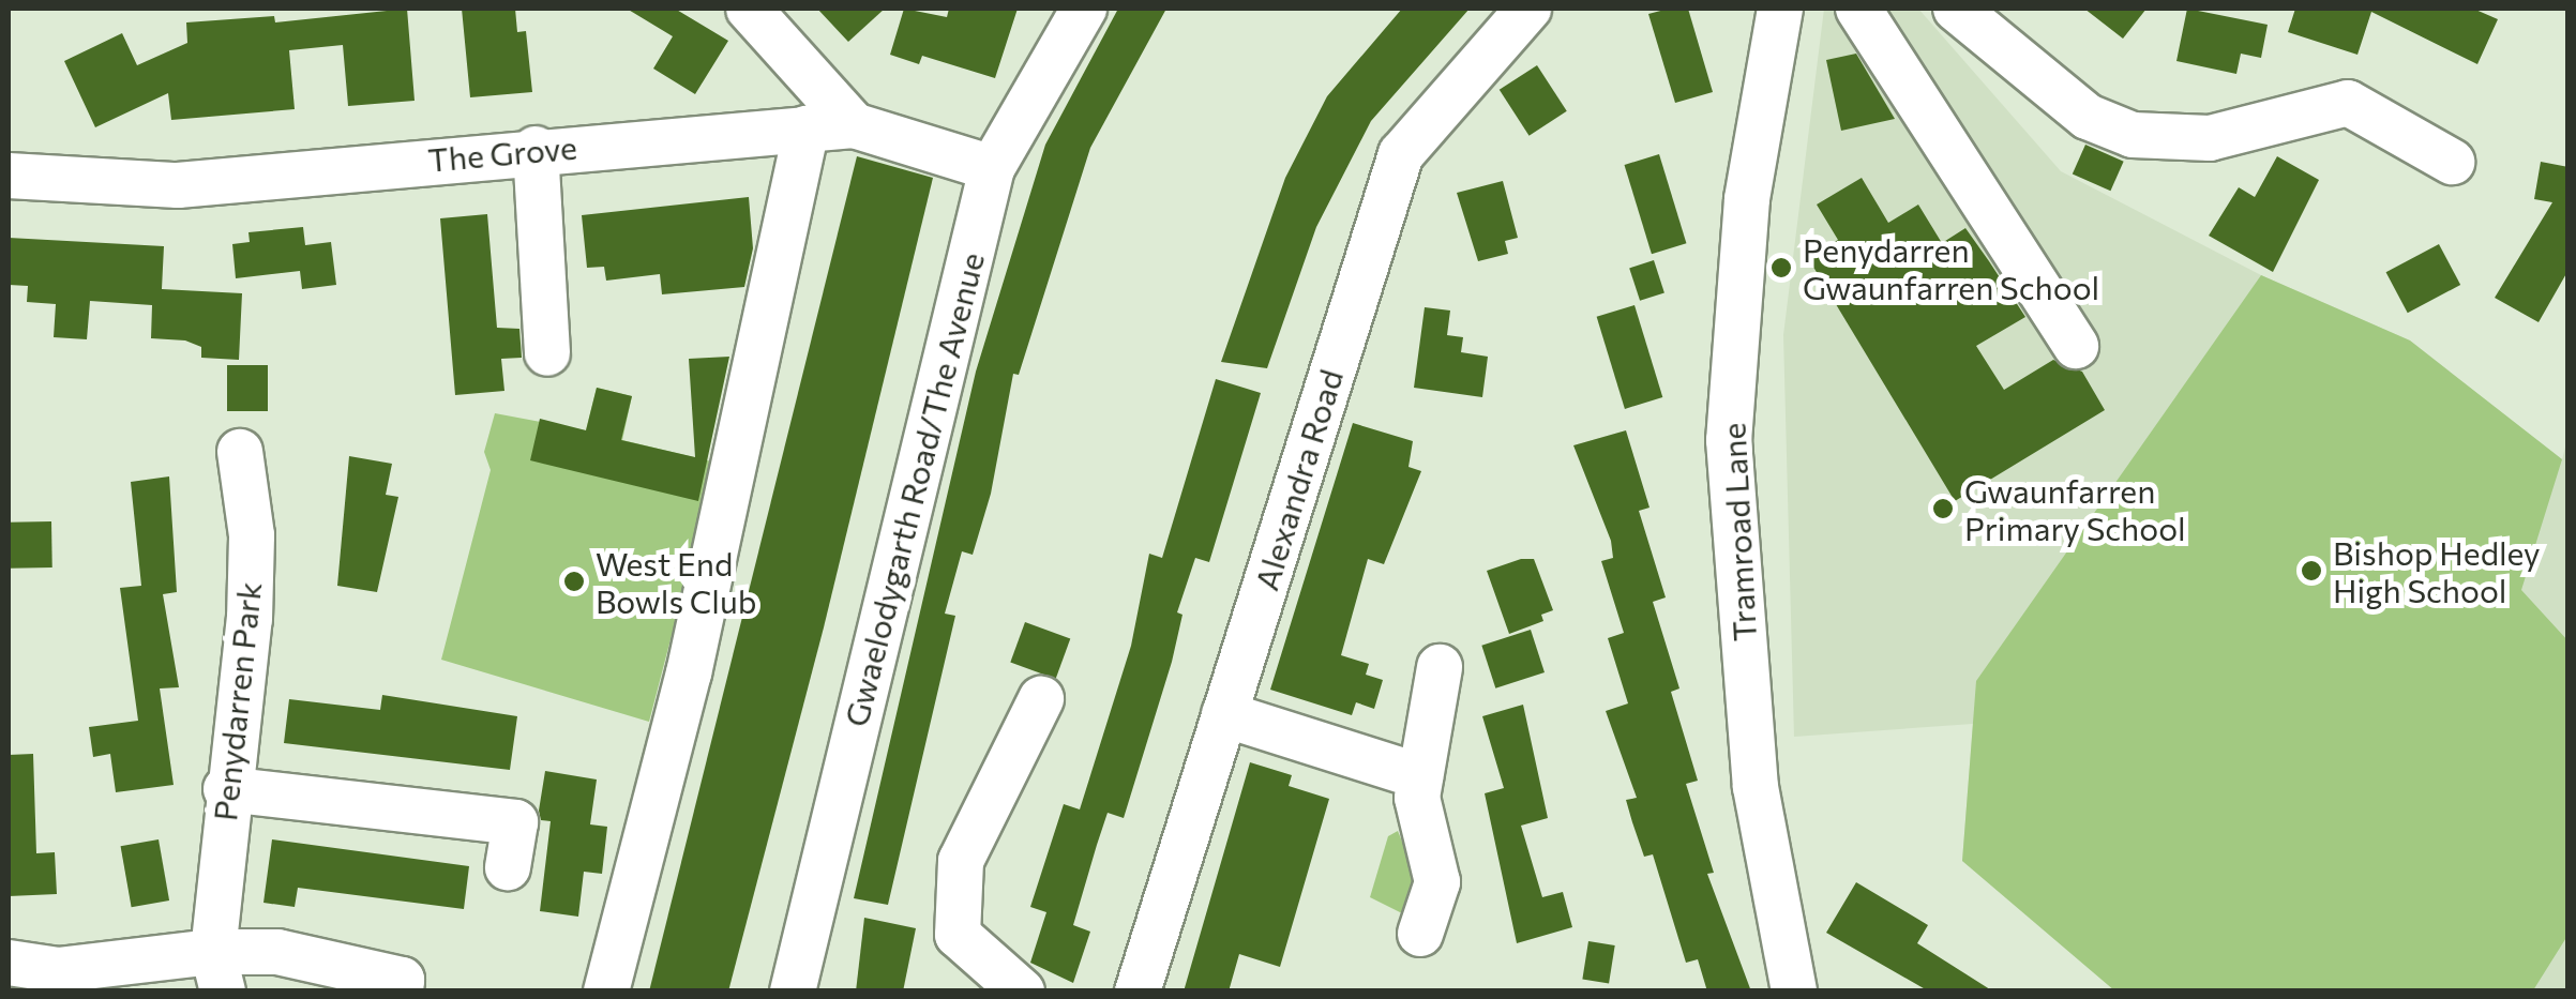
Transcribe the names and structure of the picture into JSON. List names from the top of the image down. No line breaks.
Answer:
{"streets":{"street":["The Grove","Alexandra Road","Gwaelodygarth Road/The Avenue","Tramroad Lane","Penydarren Park"]},"crossings":[["The Grove","Gwaelodygarth Road/The Avenue"]],"places":["Penydarren Gwaunfarren School","Gwaunfarren Primary School","Bishop Hedley High School","West End Bowls Club"]}
